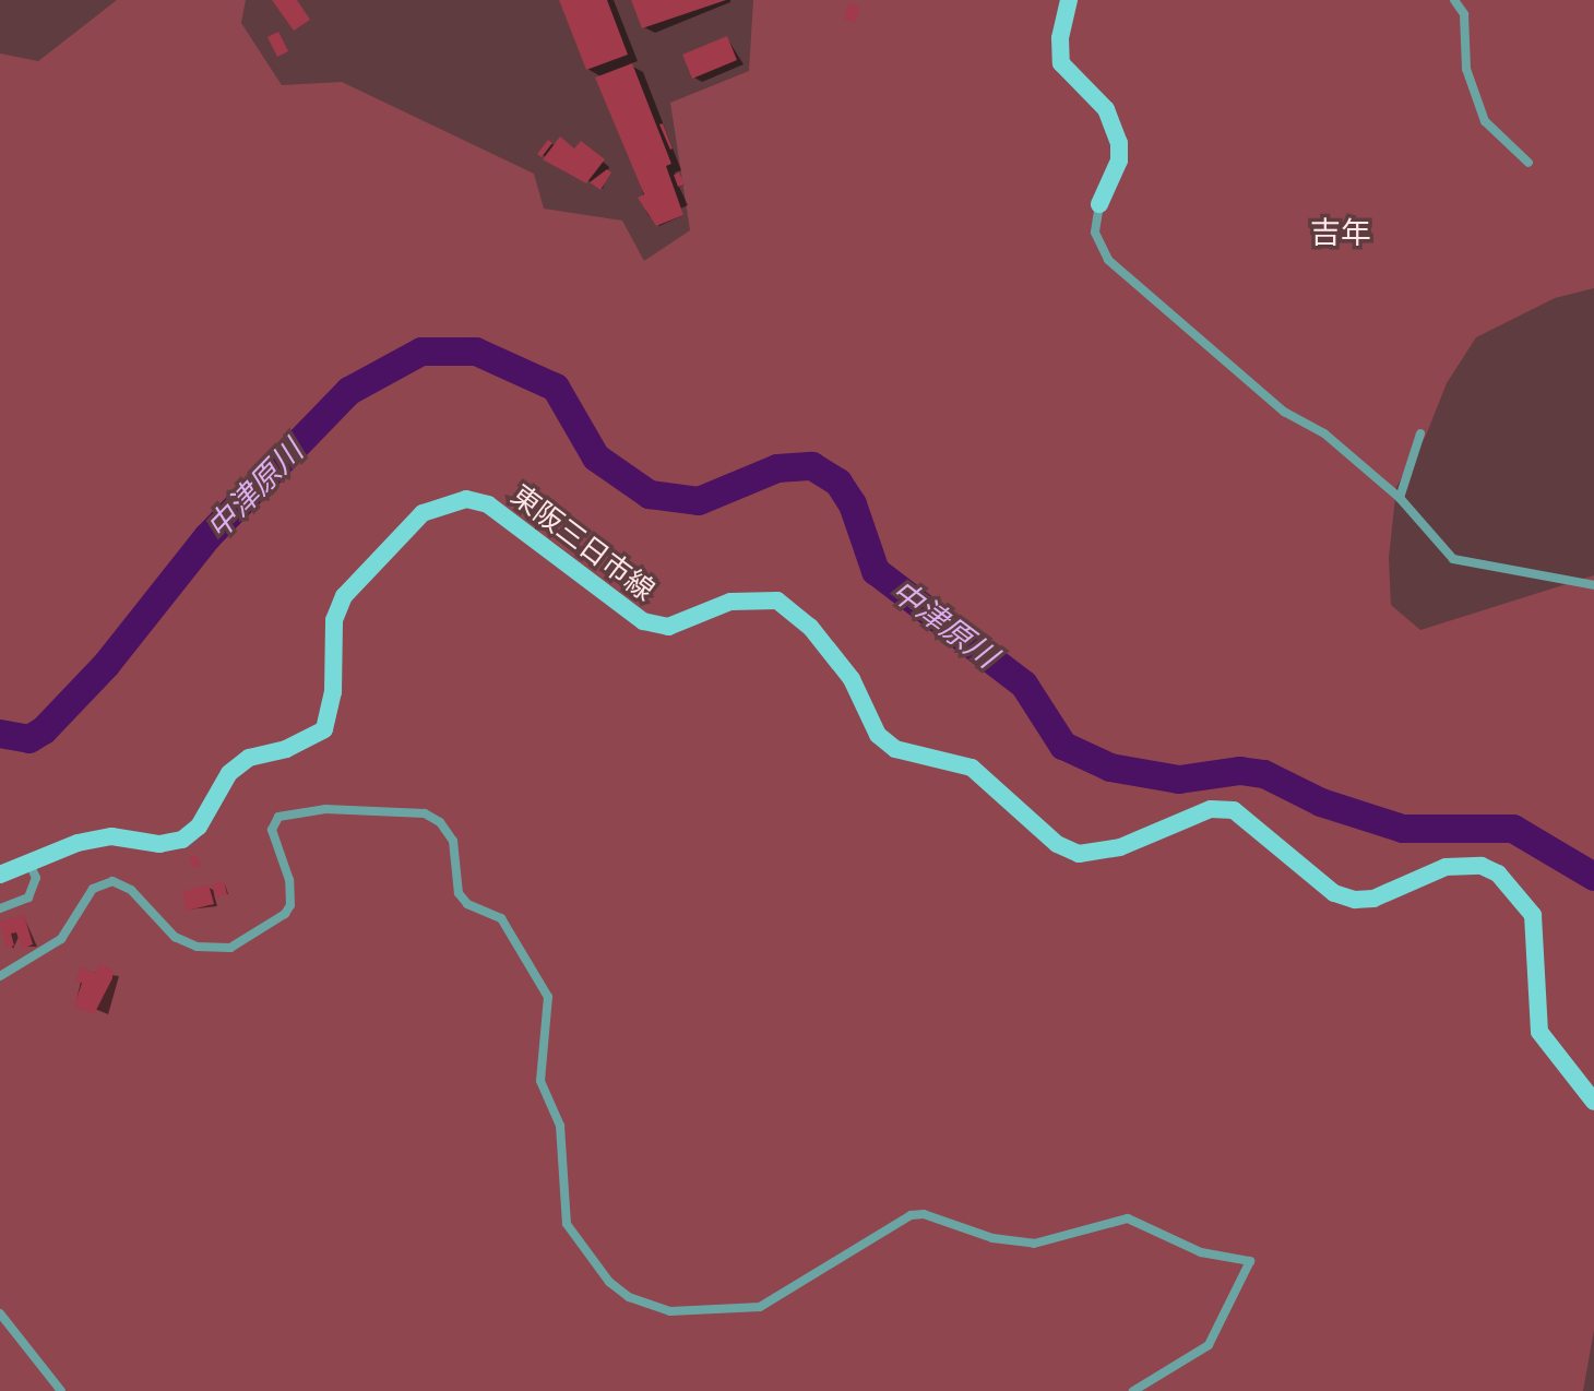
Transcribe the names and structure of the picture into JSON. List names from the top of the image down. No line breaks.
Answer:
{"streets":{"main road":["東阪三日市線"]},"districts":["吉年"],"water":["中津原川"]}
